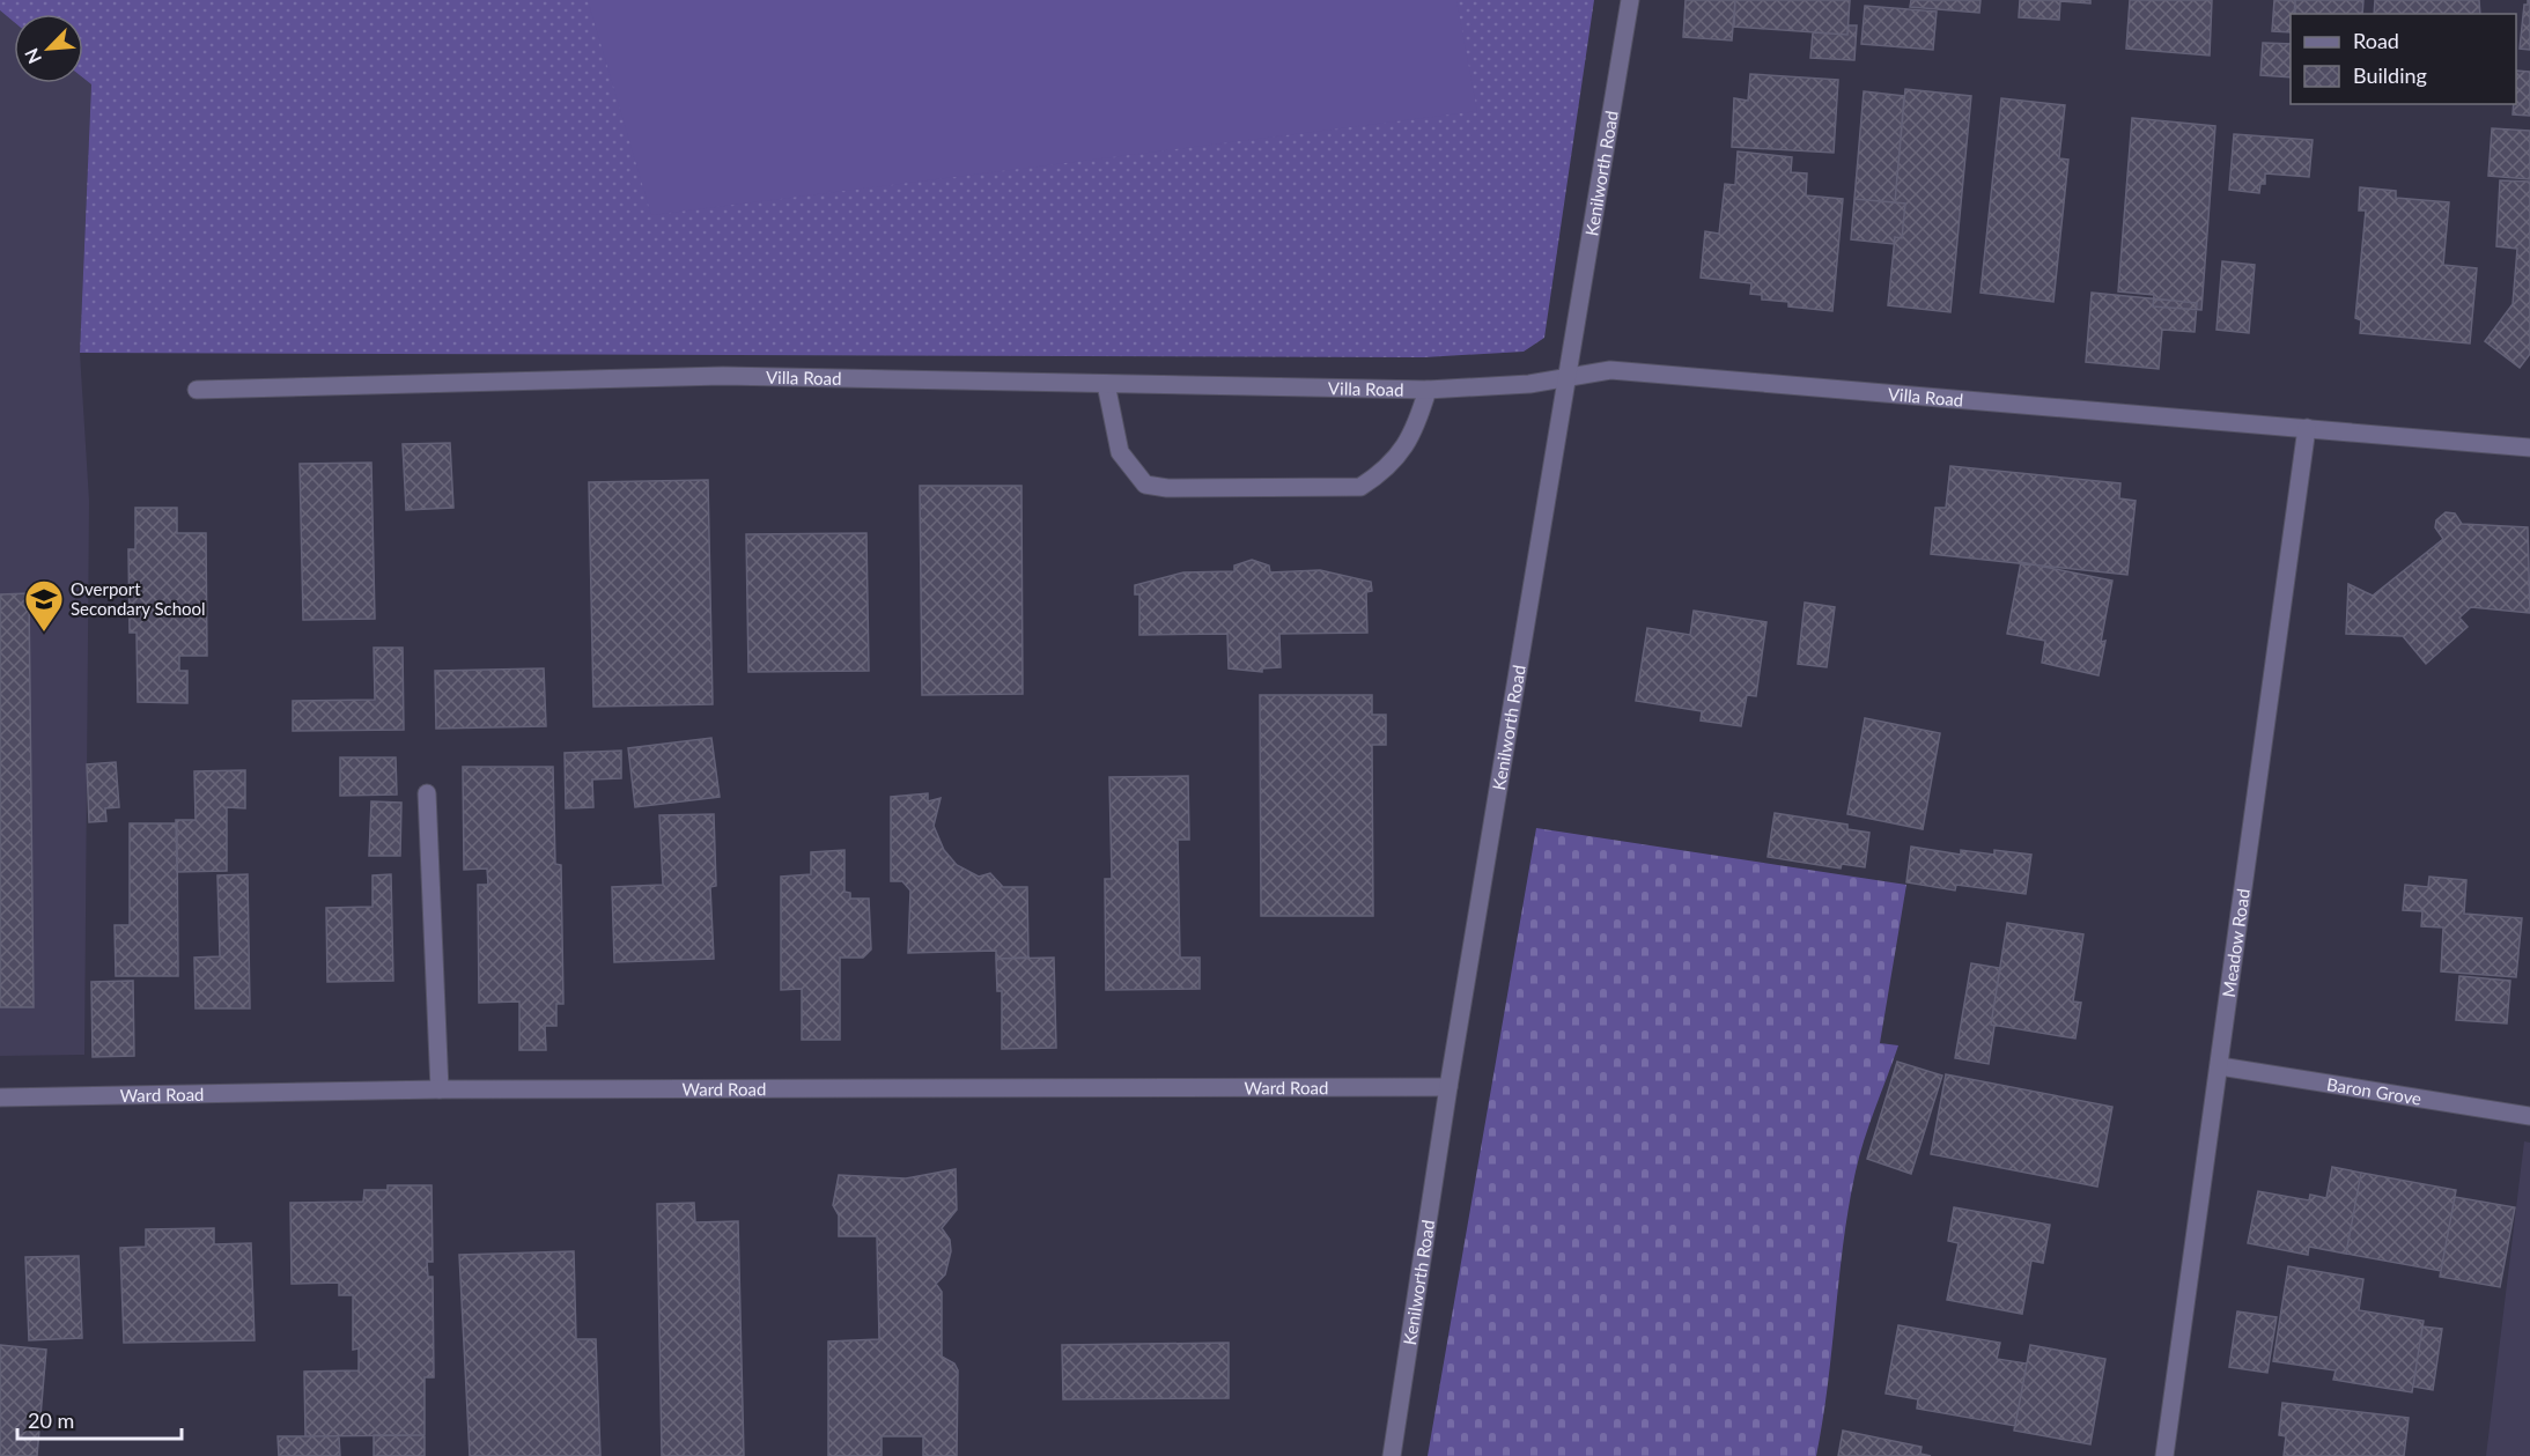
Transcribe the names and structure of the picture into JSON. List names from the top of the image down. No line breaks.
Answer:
{"streets":{"street":["Kenilworth Road","Villa Road","Meadow Road","Ward Road","Baron Grove"]},"crossings":[["Kenilworth Road","Villa Road"],["Kenilworth Road","Ward Road"],["Villa Road","Meadow Road"],["Meadow Road","Baron Grove"]],"places":{"school or university":["Overport Secondary School"]},"legend":["Road","Building"],"scale_bar":"20 m","north":"bottom left"}
